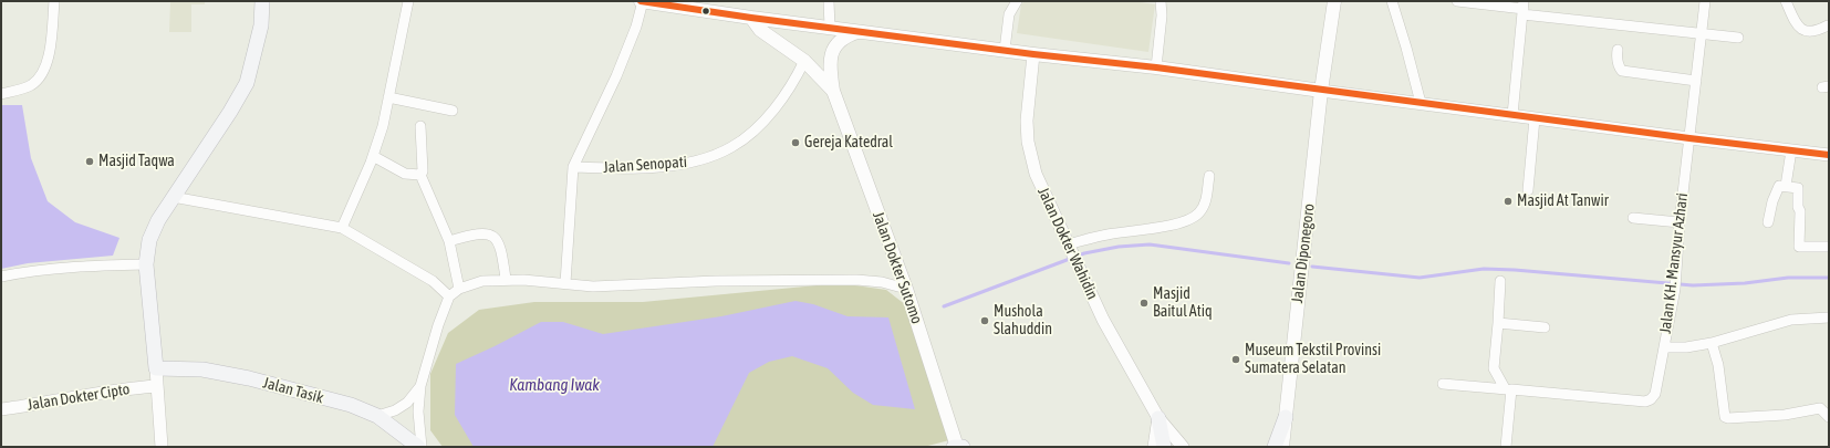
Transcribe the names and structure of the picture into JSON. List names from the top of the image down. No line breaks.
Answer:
{"streets":{"main road":["Jalan Diponegoro","Jalan Dokter Sutomo","Jalan Tasik"],"street":["Jalan Senopati","Jalan Dokter Wahidin","Jalan KH. Mansyur Azhari","Jalan Dokter Cipto"]},"water":["Kambang Iwak"],"places":["Gereja Katedral","Masjid Taqwa","Masjid At Tanwir","Masjid Baitul Atiq","Mushola Slahuddin","Museum Tekstil Provinsi Sumatera Selatan"]}
